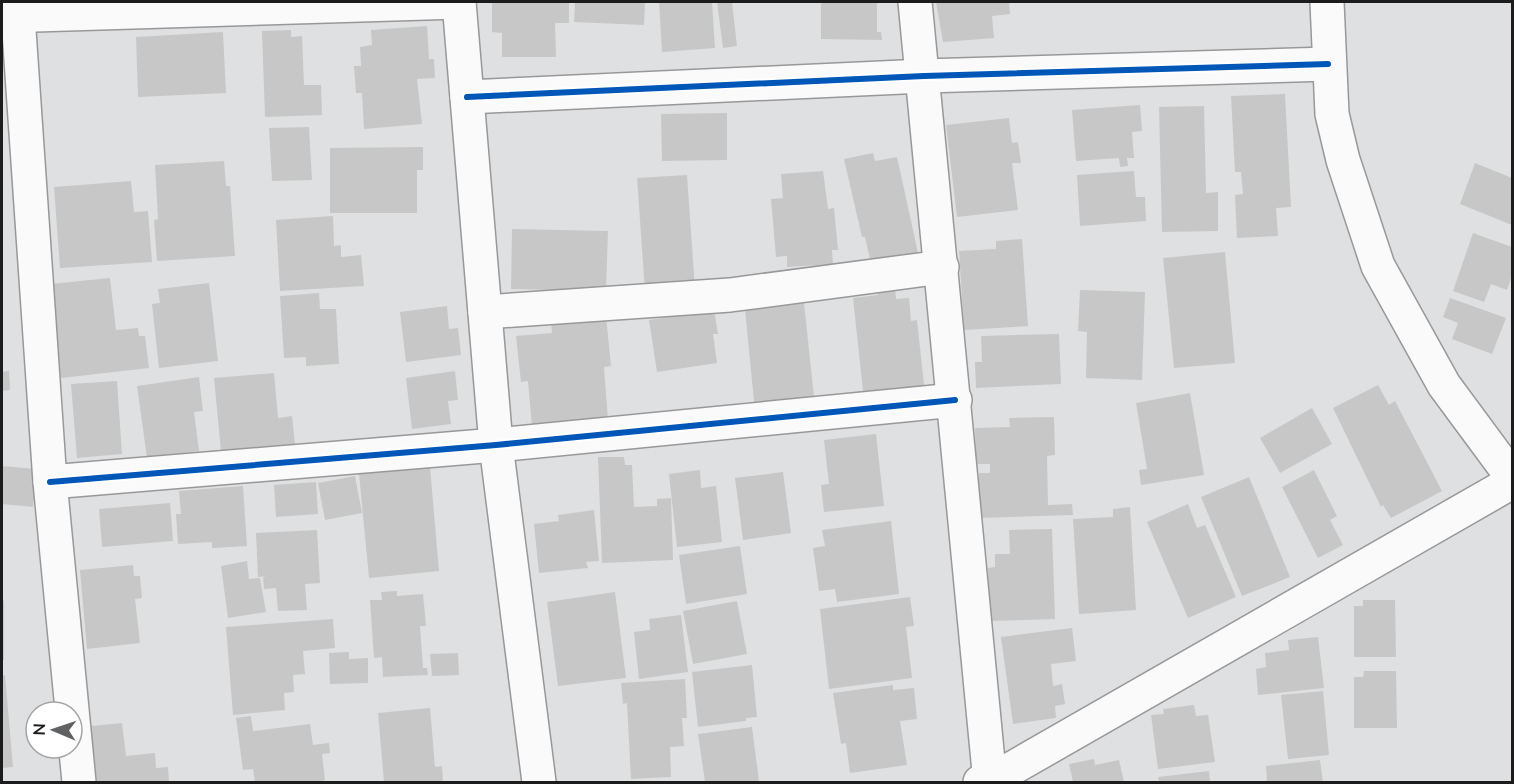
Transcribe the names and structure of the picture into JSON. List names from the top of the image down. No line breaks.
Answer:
{"north":"left"}
